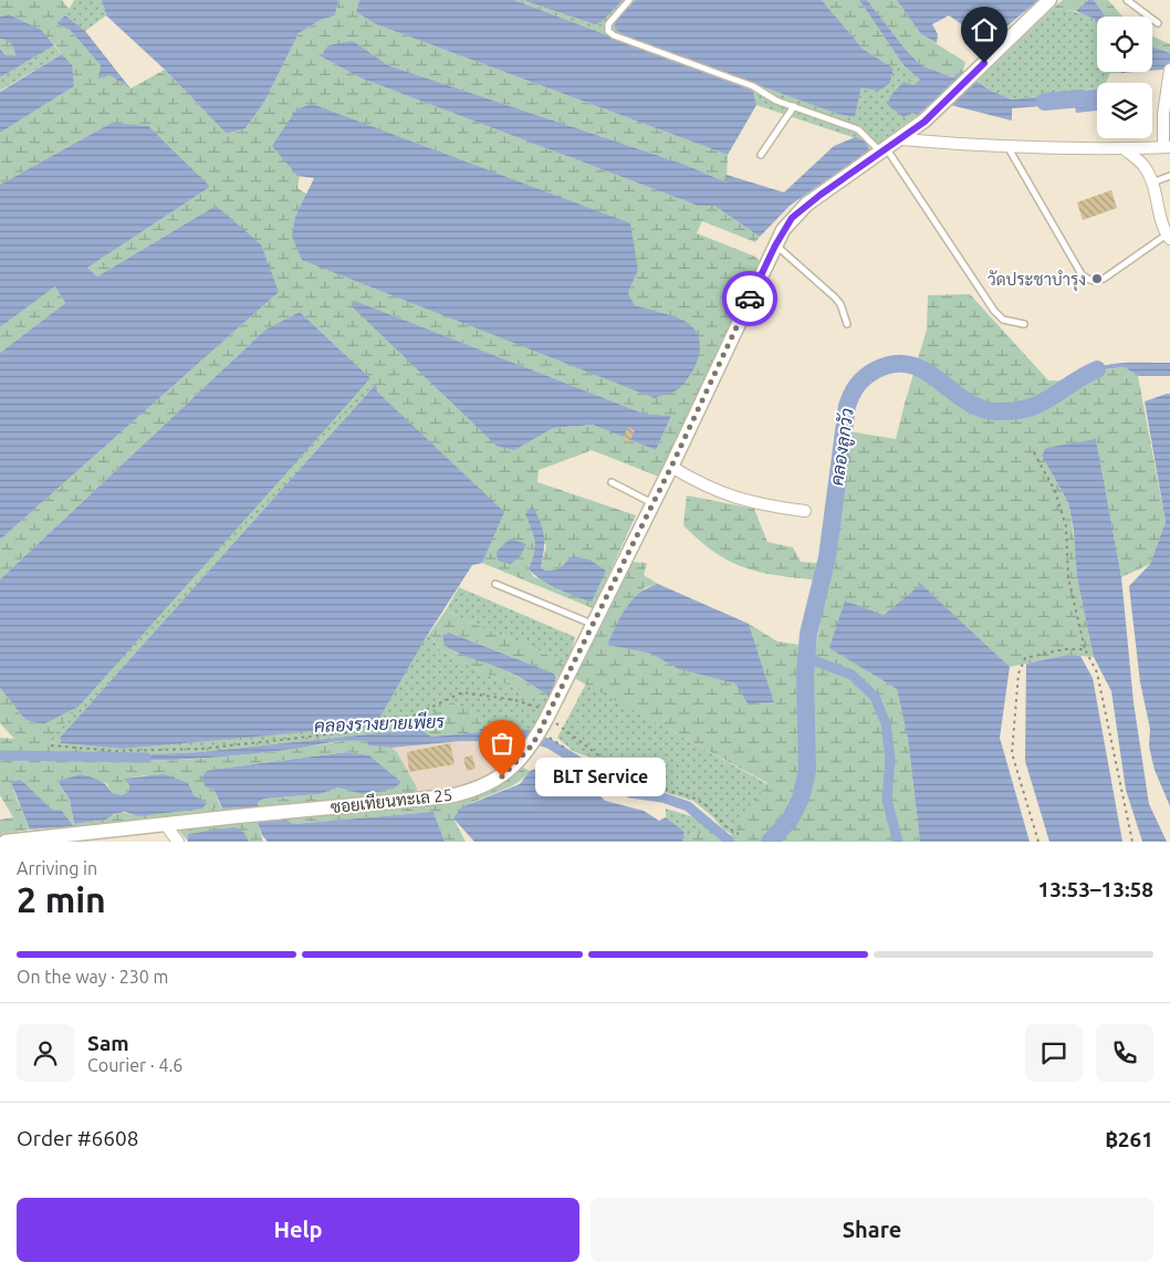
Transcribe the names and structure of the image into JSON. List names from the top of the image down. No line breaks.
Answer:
{"streets":{"street":["ซอยเทียนทะเล 25"]},"water":["คลองลูกวัว","คลองรางยายเพียร"],"places":["วัดประชาบํารุง","BLT Service"],"page":{"bubble":"BLT Service","heading":["2 min","Arriving in","13:53–13:58"],"panel":["Sam","Courier · 4.6","Order #6608","฿261"],"bar":"On the way · 230 m","buttons":["Help","Share"]}}
